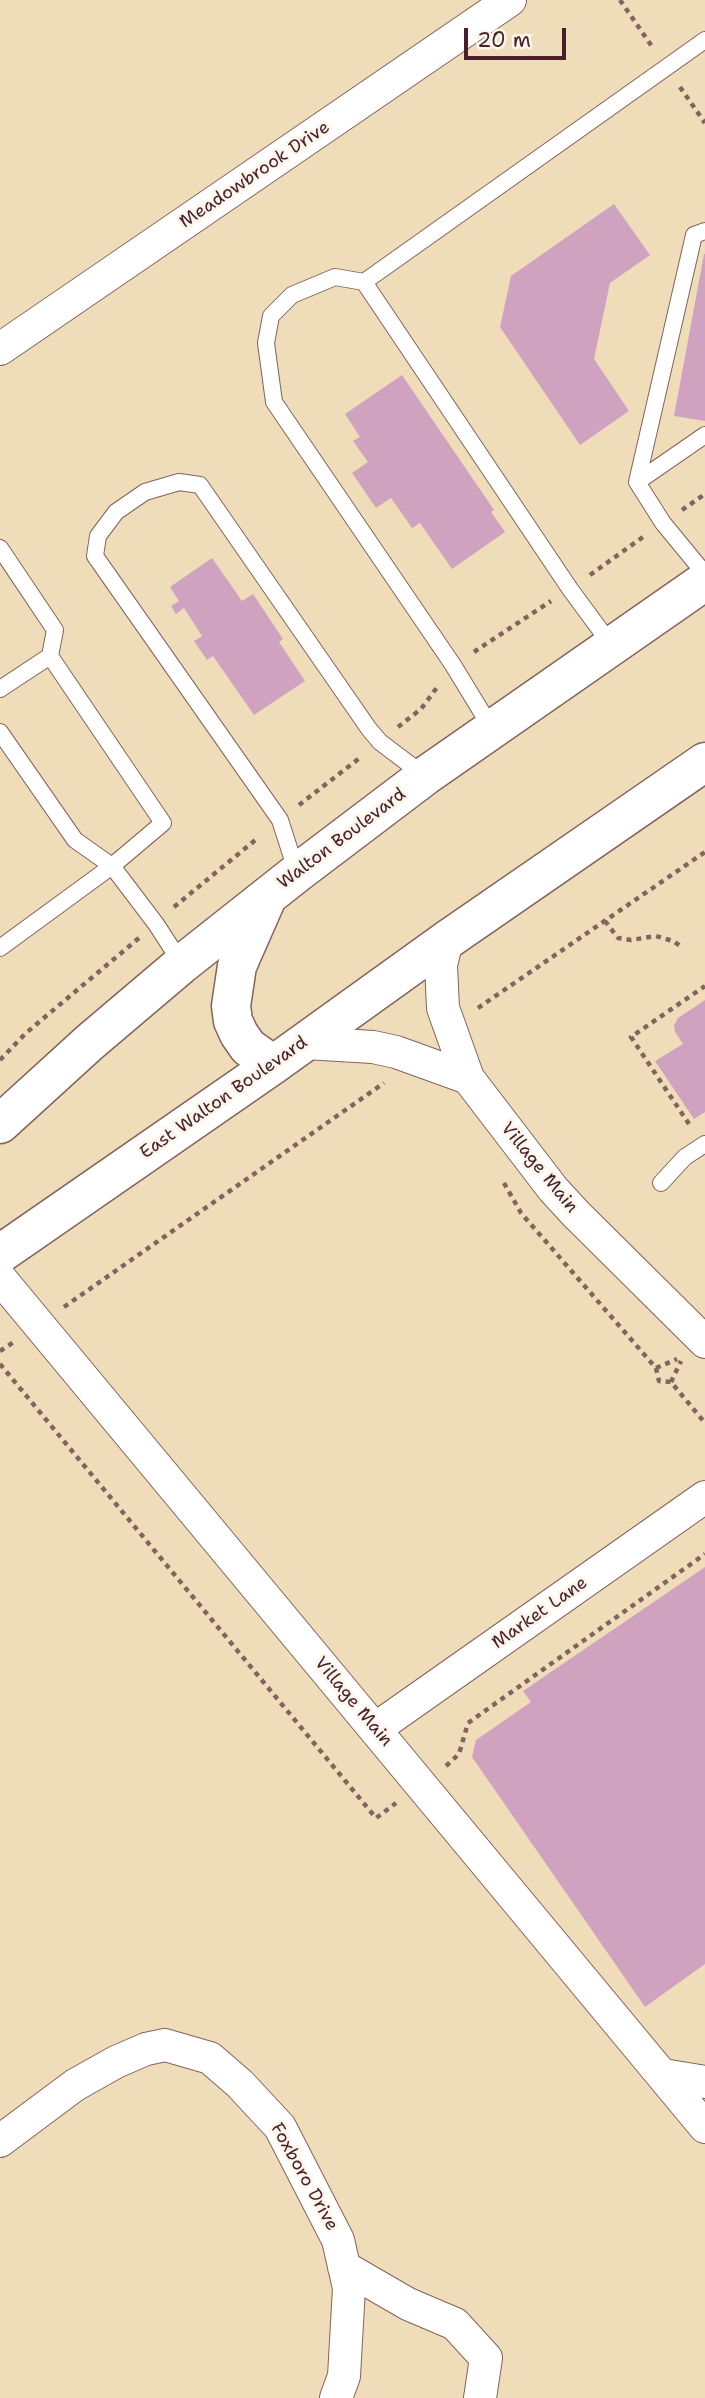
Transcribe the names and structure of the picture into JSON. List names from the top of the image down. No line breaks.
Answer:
{"streets":{"main road":["Walton Boulevard","East Walton Boulevard"],"street":["Meadowbrook Drive","Village Main","Market Lane","Foxboro Drive"]},"crossings":[["East Walton Boulevard","Village Main"],["Village Main","Market Lane"]],"scale_bar":"20 m"}
